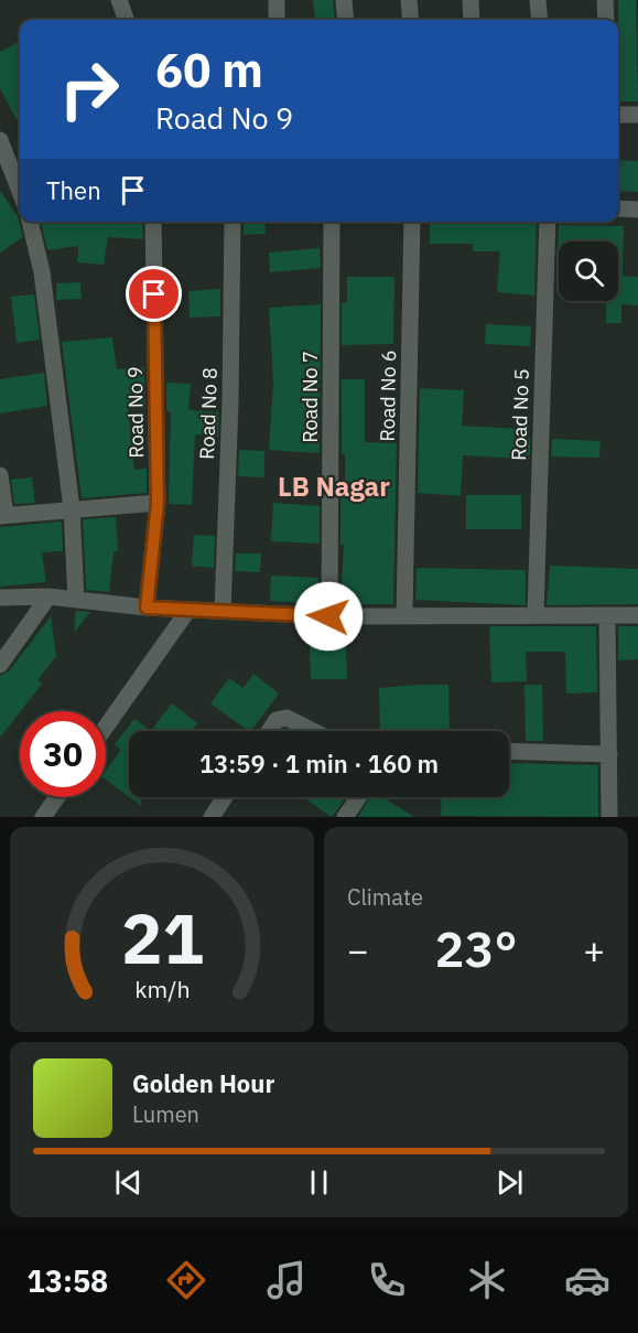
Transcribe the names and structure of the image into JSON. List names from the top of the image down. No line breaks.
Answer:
{"streets":{"street":["Road No 6","Road No 7","Road No 9","Road No 8","Road No 5"]},"districts":["LB Nagar"],"page":{"turn":["60 m","Road No 9"],"then":"Then","limit":"30","trip":"13:59 · 1 min · 160 m","tile":"Climate","heat":["−","23°","+"],"song":["Golden Hour","Lumen"],"tabs":"13:58","gauge":["21","km/h"]}}
